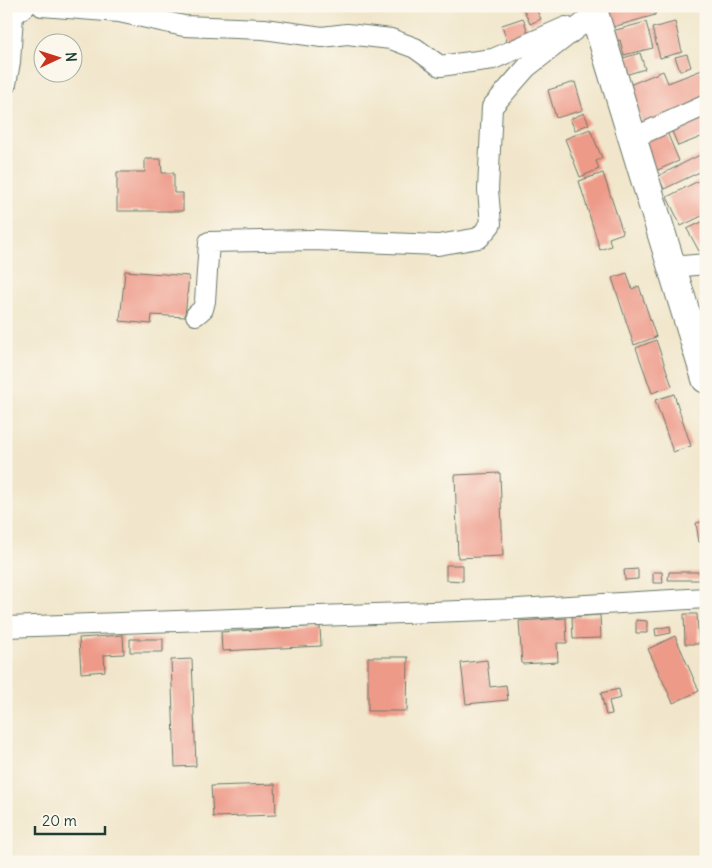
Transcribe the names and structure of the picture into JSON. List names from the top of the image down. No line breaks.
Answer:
{"scale_bar":"20 m","north":"right"}
